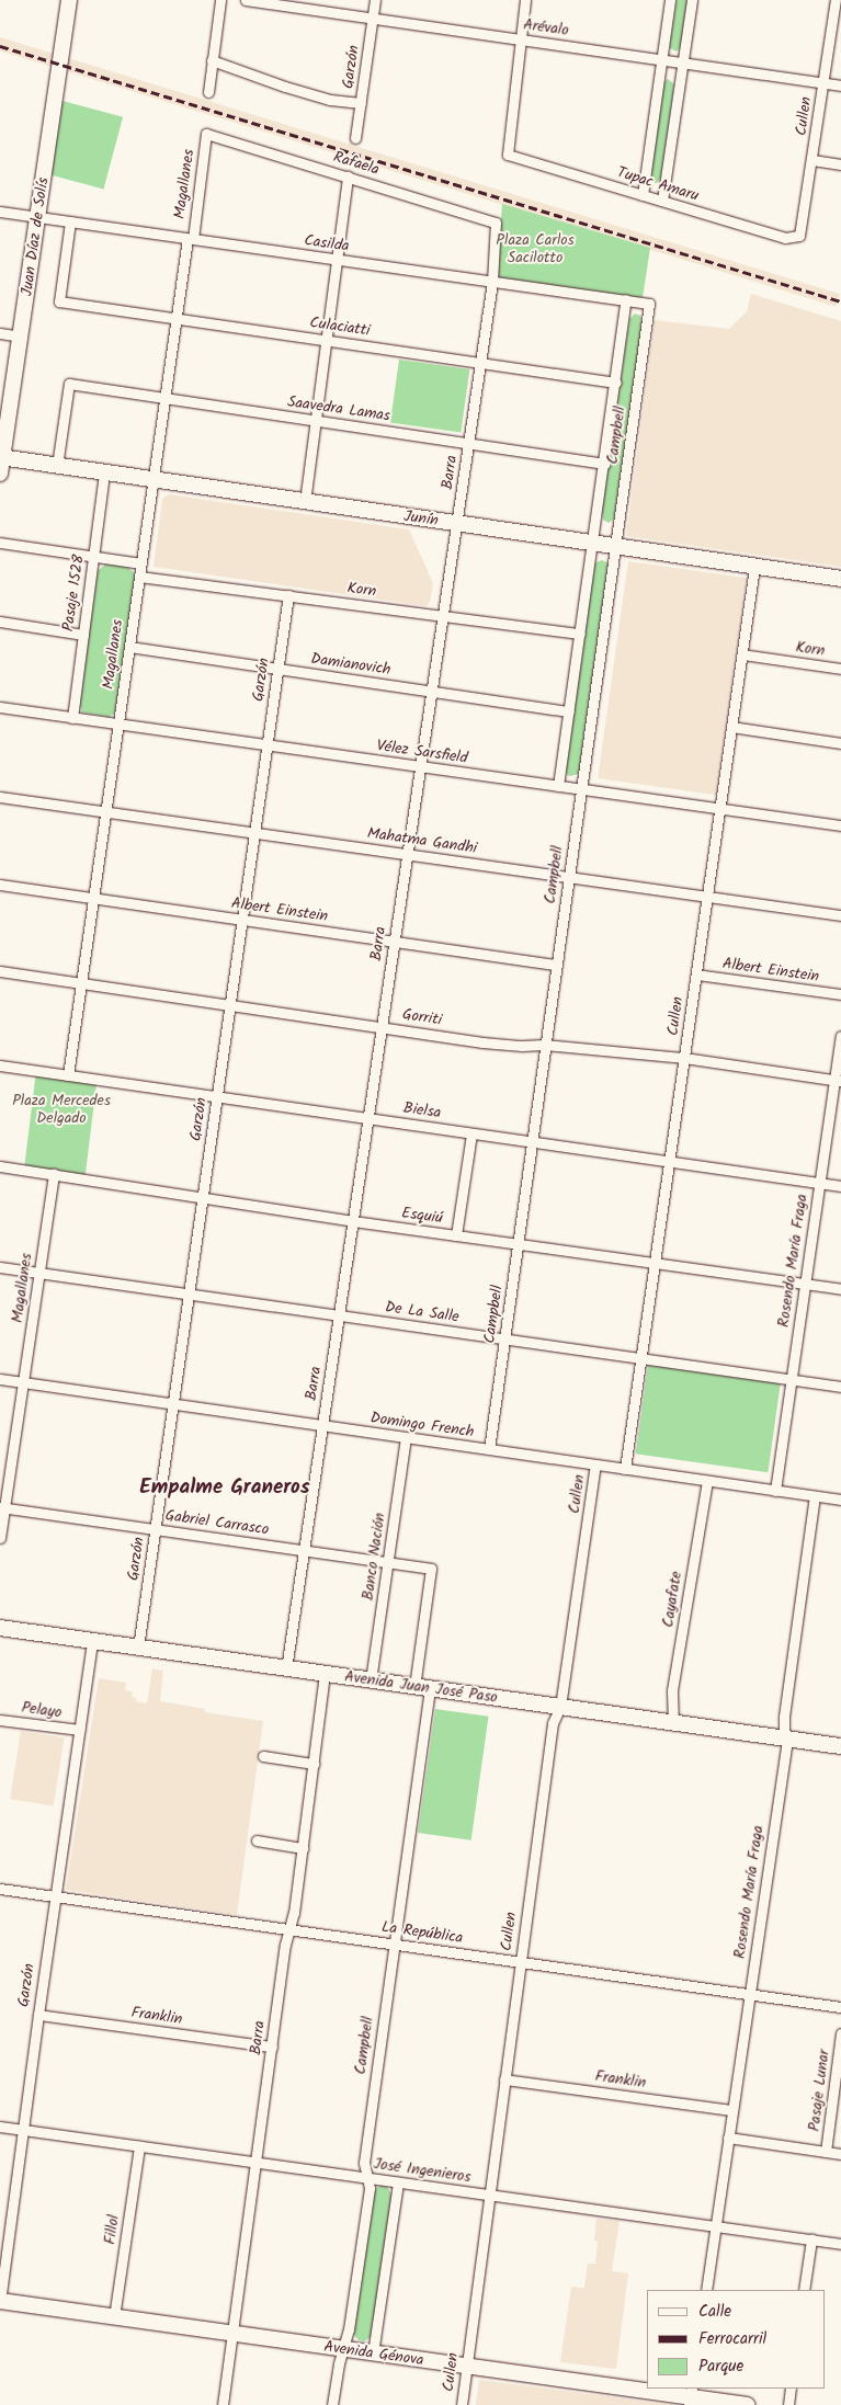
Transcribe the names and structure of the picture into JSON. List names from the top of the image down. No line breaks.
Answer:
{"streets":{"main road":["Juan Díaz de Solís","Junín","Avenida Juan José Paso","Avenida Génova"],"street":["Arévalo","Garzón","Cullen","Rafaela","Magallanes","Tupac Amaru","Casilda","Culaciatti","Saavedra Lamas","Campbell","Barra","Korn","Pasaje 1528","Damianovich","Vélez Sarsfield","Mahatma Gandhi","Albert Einstein","Gorriti","Bielsa","Esquiú","Rosendo María Fraga","De La Salle","Domingo French","Gabriel Carrasco","Banco Nación","Cayafate","Pelayo","La República","Franklin","Pasaje Lunar","José Ingenieros","Fillol"]},"crossings":[["Arévalo","Garzón"],["Arévalo","Cullen"],["Arévalo","Tupac Amaru"],["Garzón","Korn"],["Garzón","Damianovich"],["Garzón","Vélez Sarsfield"],["Garzón","Mahatma Gandhi"],["Garzón","Albert Einstein"],["Garzón","Gorriti"],["Garzón","Bielsa"],["Garzón","Esquiú"],["Garzón","De La Salle"],["Garzón","Domingo French"],["Garzón","Gabriel Carrasco"],["Garzón","Avenida Juan José Paso"],["Garzón","Pelayo"],["Garzón","La República"],["Garzón","Franklin"],["Garzón","José Ingenieros"],["Garzón","Avenida Génova"],["Cullen","Tupac Amaru"],["Cullen","Junín"],["Cullen","Korn"],["Cullen","Vélez Sarsfield"],["Cullen","Mahatma Gandhi"],["Cullen","Albert Einstein"],["Cullen","Gorriti"],["Cullen","Bielsa"],["Cullen","Esquiú"],["Cullen","De La Salle"],["Cullen","Domingo French"],["Cullen","Avenida Juan José Paso"],["Cullen","La República"],["Cullen","Franklin"],["Cullen","José Ingenieros"],["Cullen","Avenida Génova"],["Rafaela","Magallanes"],["Rafaela","Barra"],["Magallanes","Casilda"],["Magallanes","Culaciatti"],["Magallanes","Saavedra Lamas"],["Magallanes","Junín"],["Magallanes","Korn"],["Magallanes","Damianovich"],["Magallanes","Vélez Sarsfield"],["Magallanes","Mahatma Gandhi"],["Magallanes","Albert Einstein"],["Magallanes","Gorriti"],["Magallanes","Bielsa"],["Magallanes","Esquiú"],["Magallanes","De La Salle"],["Magallanes","Domingo French"],["Magallanes","Gabriel Carrasco"],["Juan Díaz de Solís","Casilda"],["Juan Díaz de Solís","Junín"],["Casilda","Culaciatti"],["Casilda","Campbell"],["Casilda","Barra"],["Culaciatti","Campbell"],["Culaciatti","Barra"],["Saavedra Lamas","Campbell"],["Saavedra Lamas","Barra"],["Saavedra Lamas","Junín"],["Campbell","Junín"],["Campbell","Korn"],["Campbell","Damianovich"],["Campbell","Vélez Sarsfield"],["Campbell","Mahatma Gandhi"],["Campbell","Albert Einstein"],["Campbell","Gorriti"],["Campbell","Bielsa"],["Campbell","Esquiú"],["Campbell","De La Salle"],["Campbell","Domingo French"],["Campbell","Gabriel Carrasco"],["Campbell","Avenida Juan José Paso"],["Campbell","La República"],["Campbell","José Ingenieros"],["Campbell","Avenida Génova"],["Barra","Junín"],["Barra","Korn"],["Barra","Damianovich"],["Barra","Vélez Sarsfield"],["Barra","Mahatma Gandhi"],["Barra","Albert Einstein"],["Barra","Gorriti"],["Barra","Bielsa"],["Barra","Esquiú"],["Barra","De La Salle"],["Barra","Domingo French"],["Barra","Gabriel Carrasco"],["Barra","Avenida Juan José Paso"],["Barra","La República"],["Barra","Franklin"],["Barra","José Ingenieros"],["Barra","Avenida Génova"],["Junín","Pasaje 1528"],["Pasaje 1528","Vélez Sarsfield"],["Gorriti","Rosendo María Fraga"],["Bielsa","Rosendo María Fraga"],["Esquiú","Rosendo María Fraga"],["Rosendo María Fraga","De La Salle"],["Rosendo María Fraga","Domingo French"],["Rosendo María Fraga","Avenida Juan José Paso"],["Rosendo María Fraga","La República"],["Rosendo María Fraga","Franklin"],["Rosendo María Fraga","José Ingenieros"],["Domingo French","Banco Nación"],["Domingo French","Cayafate"],["Gabriel Carrasco","Banco Nación"],["Banco Nación","Avenida Juan José Paso"],["Cayafate","Avenida Juan José Paso"],["José Ingenieros","Fillol"],["Fillol","Avenida Génova"]],"districts":["Empalme Graneros"],"parks":["Plaza Carlos Sacilotto","Plaza Mercedes Delgado"],"legend":["Calle","Ferrocarril","Parque"]}
